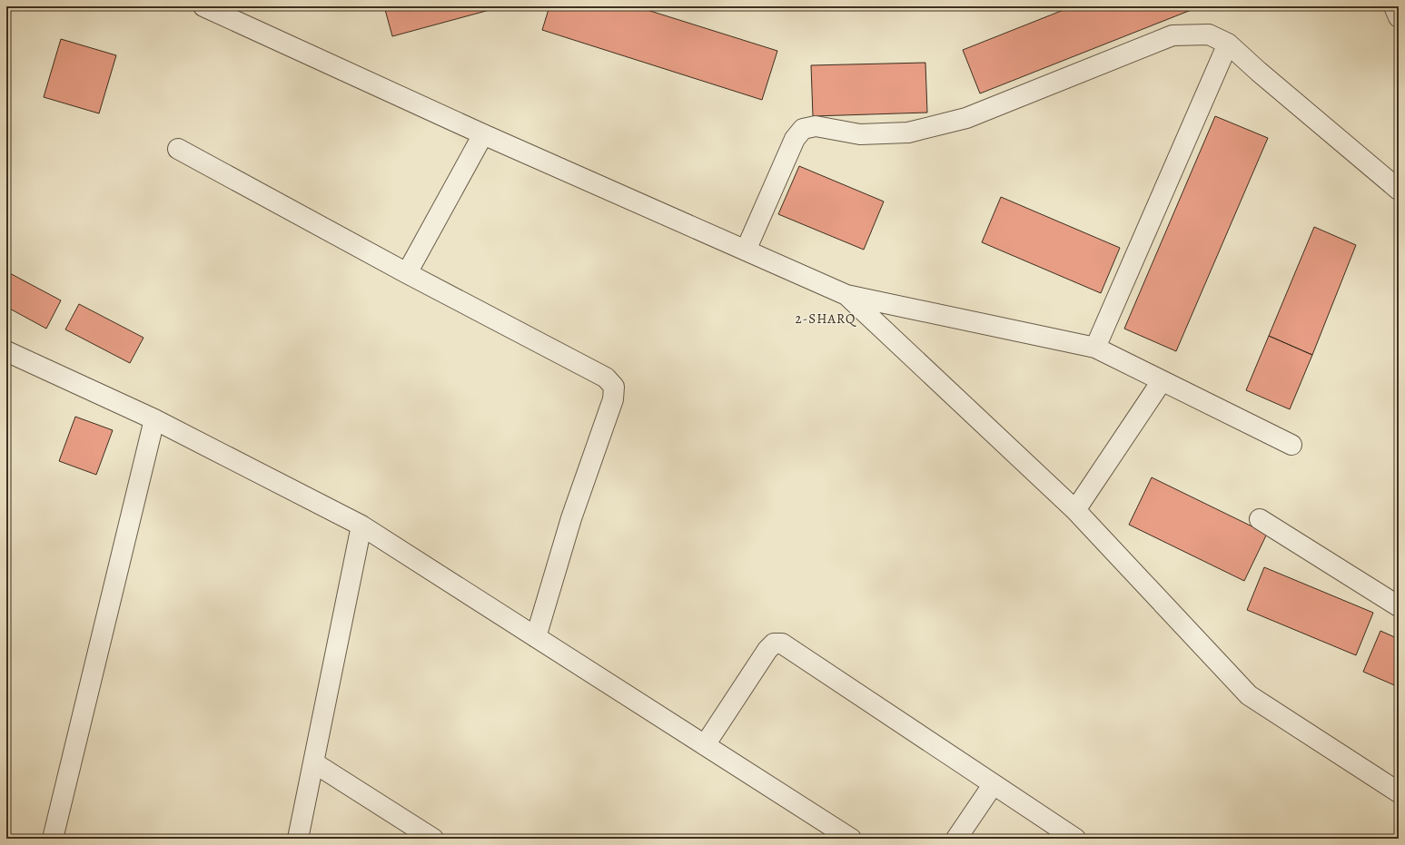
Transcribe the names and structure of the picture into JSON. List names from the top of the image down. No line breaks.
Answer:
{"districts":["2-SHARQ"]}
